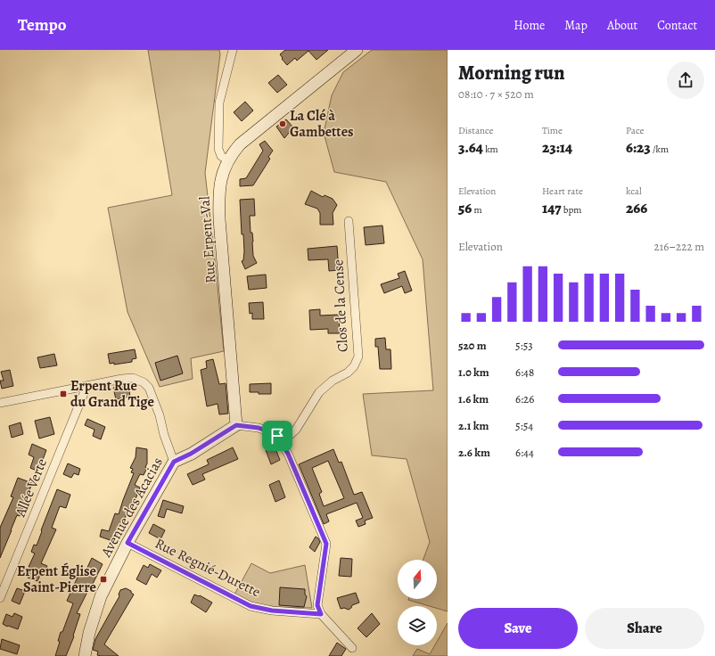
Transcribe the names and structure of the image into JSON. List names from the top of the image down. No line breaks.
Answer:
{"streets":{"street":["Rue Erpent-Val","Clos de la Cense","Allée Verte","Avenue des Acacias","Rue Regnié-Durette"]},"crossings":[["Rue Erpent-Val","Avenue des Acacias"],["Avenue des Acacias","Rue Regnié-Durette"]],"places":{"other":["La Clé à Gambettes"],"transit":["Erpent Rue du Grand Tige","Erpent Église Saint-Pierre"]},"north":"top","page":{"header":"Tempo","nav":["Home","Map","About","Contact"],"heading":["Morning run","08:10 · 7 × 520 m"],"stats":[["Distance","3.64 km"],["Time","23:14"],["Pace","6:23 /km"],["Elevation","56 m"],["Heart rate","147 bpm"],["kcal","266"]],"chart":["Elevation","216–222 m"],"list":[{"name":"520 m","note":"5:53"},{"name":"1.0 km","note":"6:48"},{"name":"1.6 km","note":"6:26"},{"name":"2.1 km","note":"5:54"},{"name":"2.6 km","note":"6:44"}],"buttons":["Save","Share"]}}
